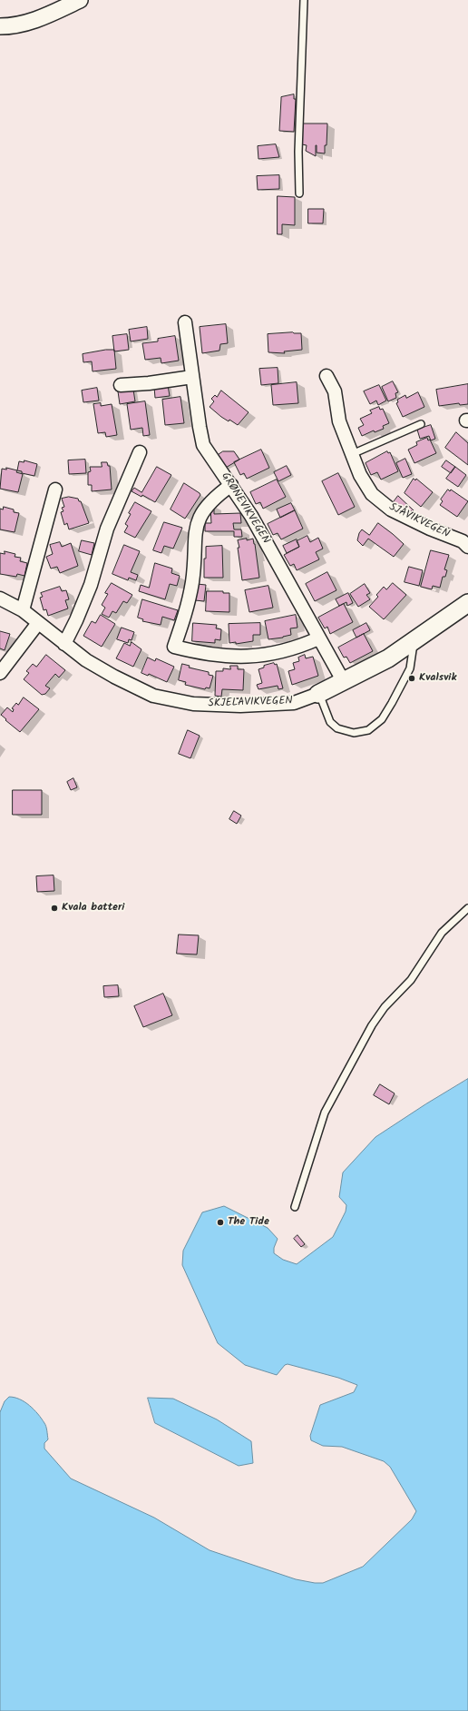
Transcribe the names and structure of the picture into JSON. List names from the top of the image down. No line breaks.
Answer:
{"streets":{"main road":["SKJELAVIKVEGEN"],"street":["GRØNEVIKVEGEN","SJÅVIKVEGEN"]},"crossings":[["GRØNEVIKVEGEN","SKJELAVIKVEGEN"]],"places":["Kvalsvik","Kvala batteri","The Tide"]}
